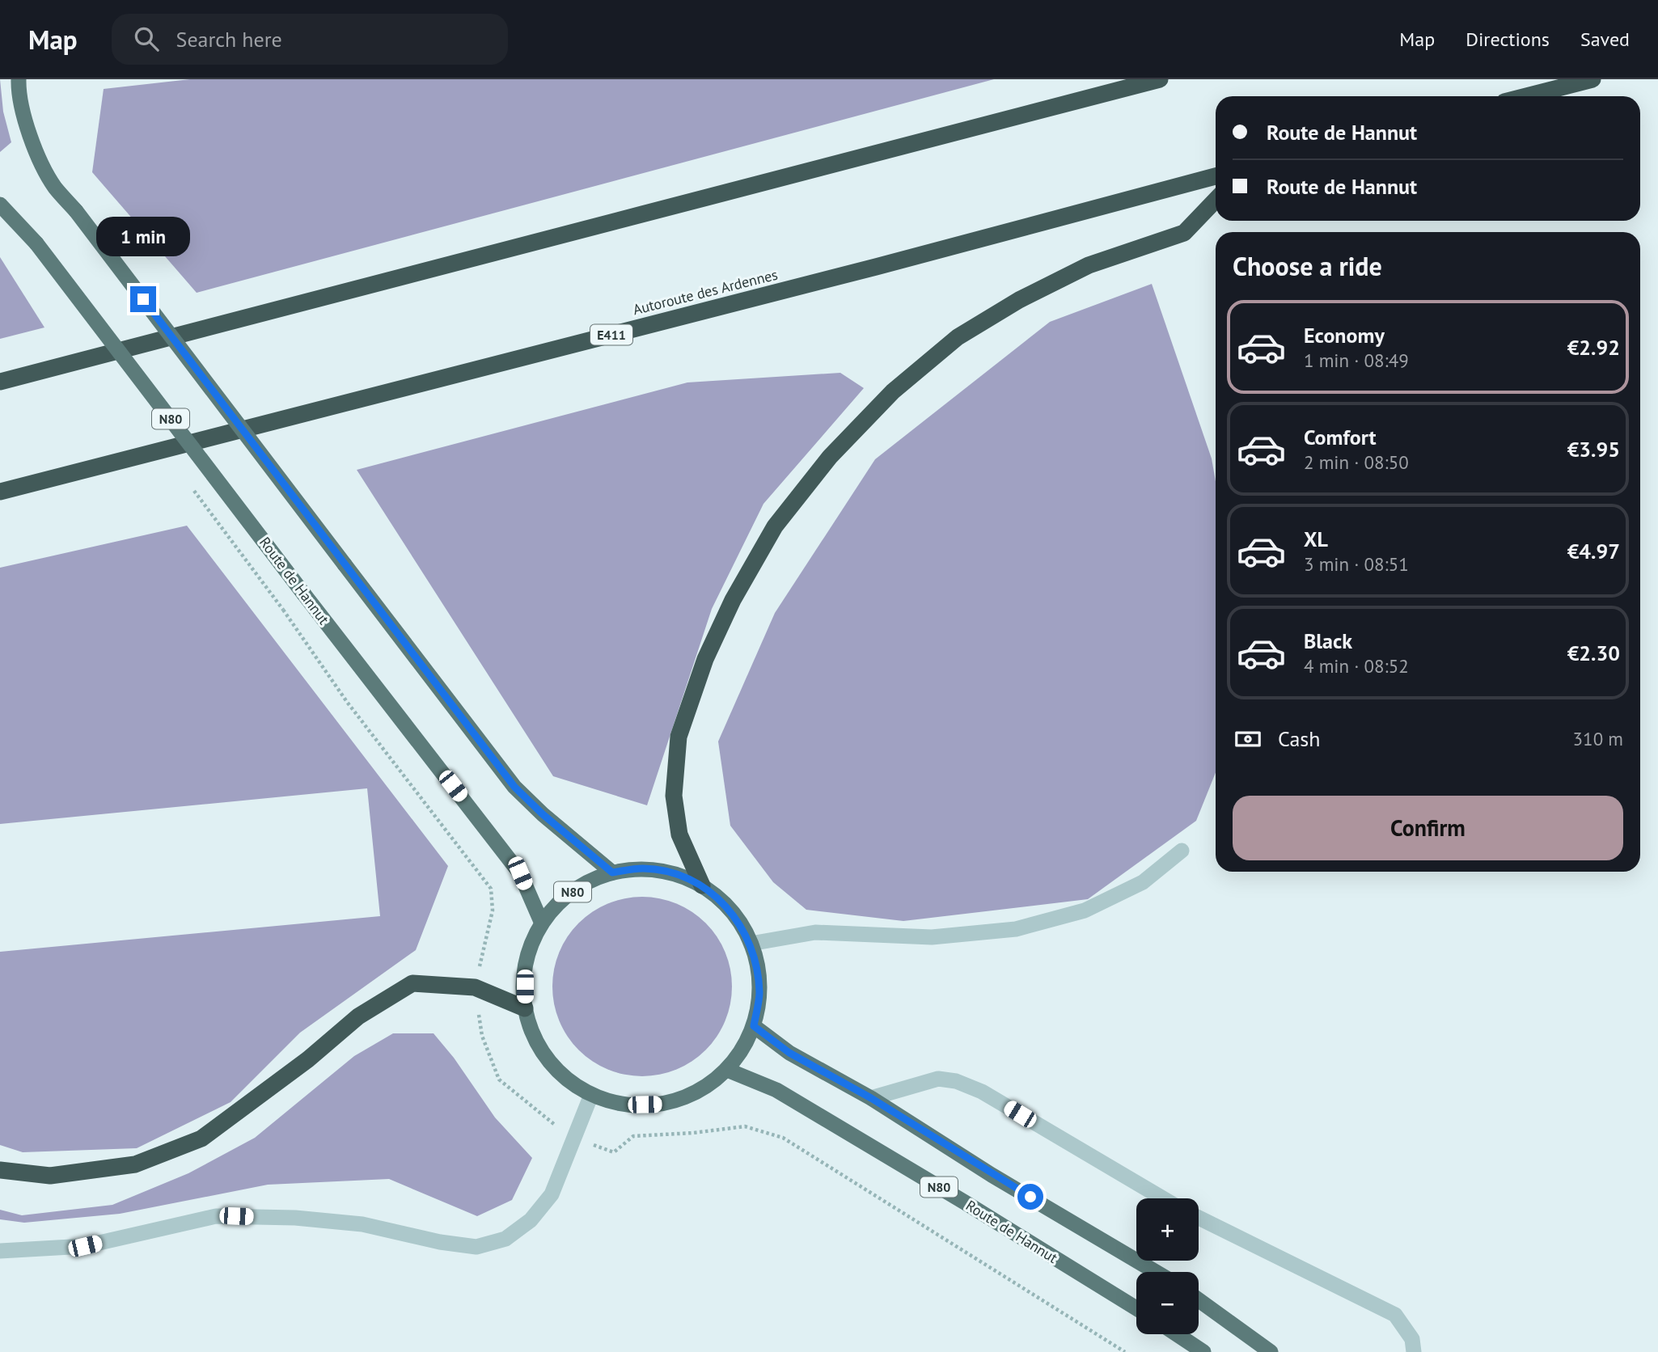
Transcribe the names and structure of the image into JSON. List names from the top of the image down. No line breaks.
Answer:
{"streets":{"highway":["Autoroute des Ardennes","E411"],"main road":["N80","Route de Hannut"]},"crossings":[["N80","Route de Hannut"]],"page":{"header":"Map","search":"Search here","nav":["Map","Directions","Saved"],"banner":["Route de Hannut","Route de Hannut"],"bubble":"1 min","heading":"Choose a ride","list":[{"name":"Economy","note":"1 min · 08:49","value":"€2.92"},{"name":"Comfort","note":"2 min · 08:50","value":"€3.95"},{"name":"XL","note":"3 min · 08:51","value":"€4.97"},{"name":"Black","note":"4 min · 08:52","value":"€2.30"}],"pay":["Cash","310 m"],"buttons":"Confirm","map_buttons":["+","−"]}}
